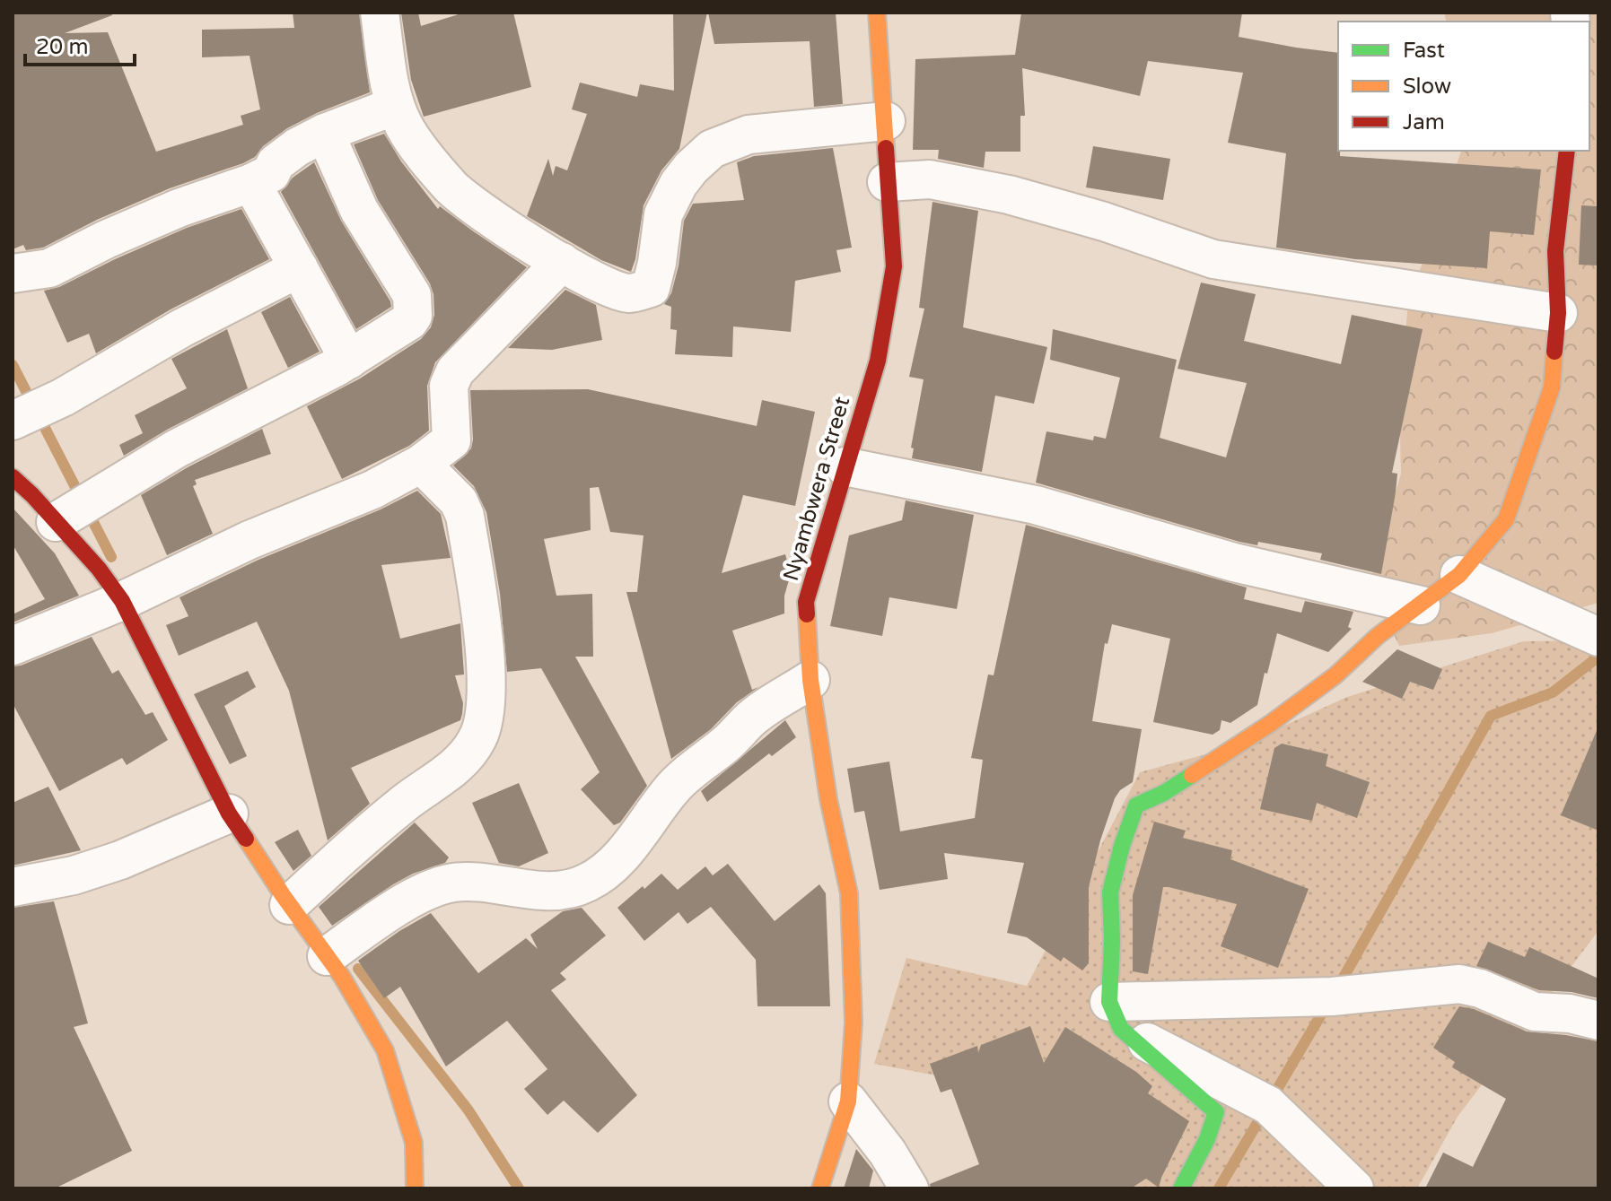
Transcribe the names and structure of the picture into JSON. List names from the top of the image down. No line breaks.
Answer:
{"streets":{"street":["Nyambwera Street"]},"legend":["Fast","Slow","Jam"],"scale_bar":"20 m"}
